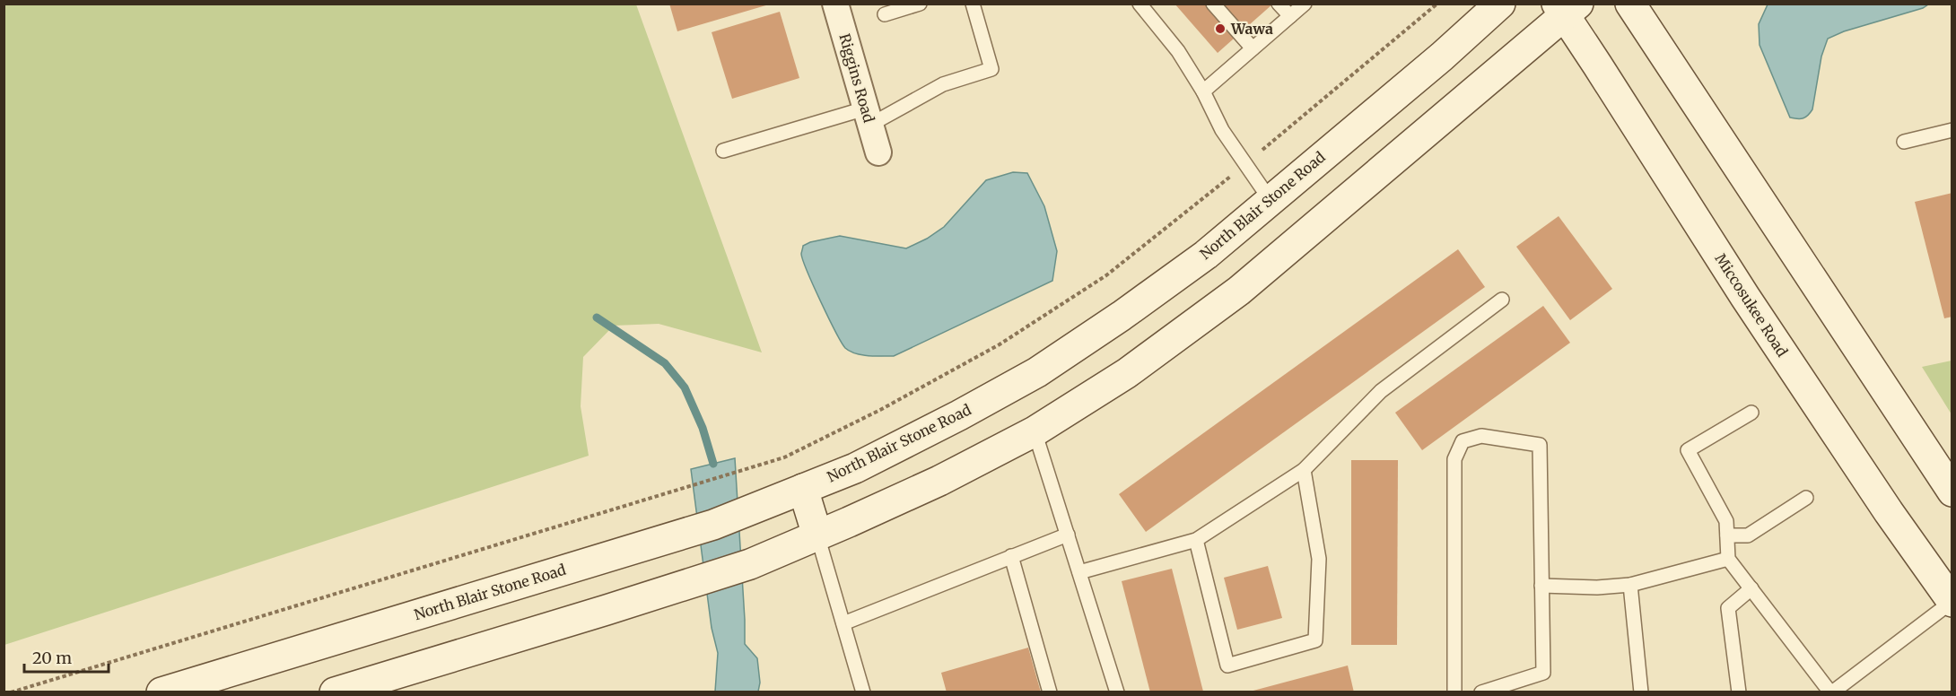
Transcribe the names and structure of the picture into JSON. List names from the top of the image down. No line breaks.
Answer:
{"streets":{"main road":["North Blair Stone Road","Miccosukee Road"],"street":["Riggins Road"]},"places":["Wawa"],"scale_bar":"20 m"}
